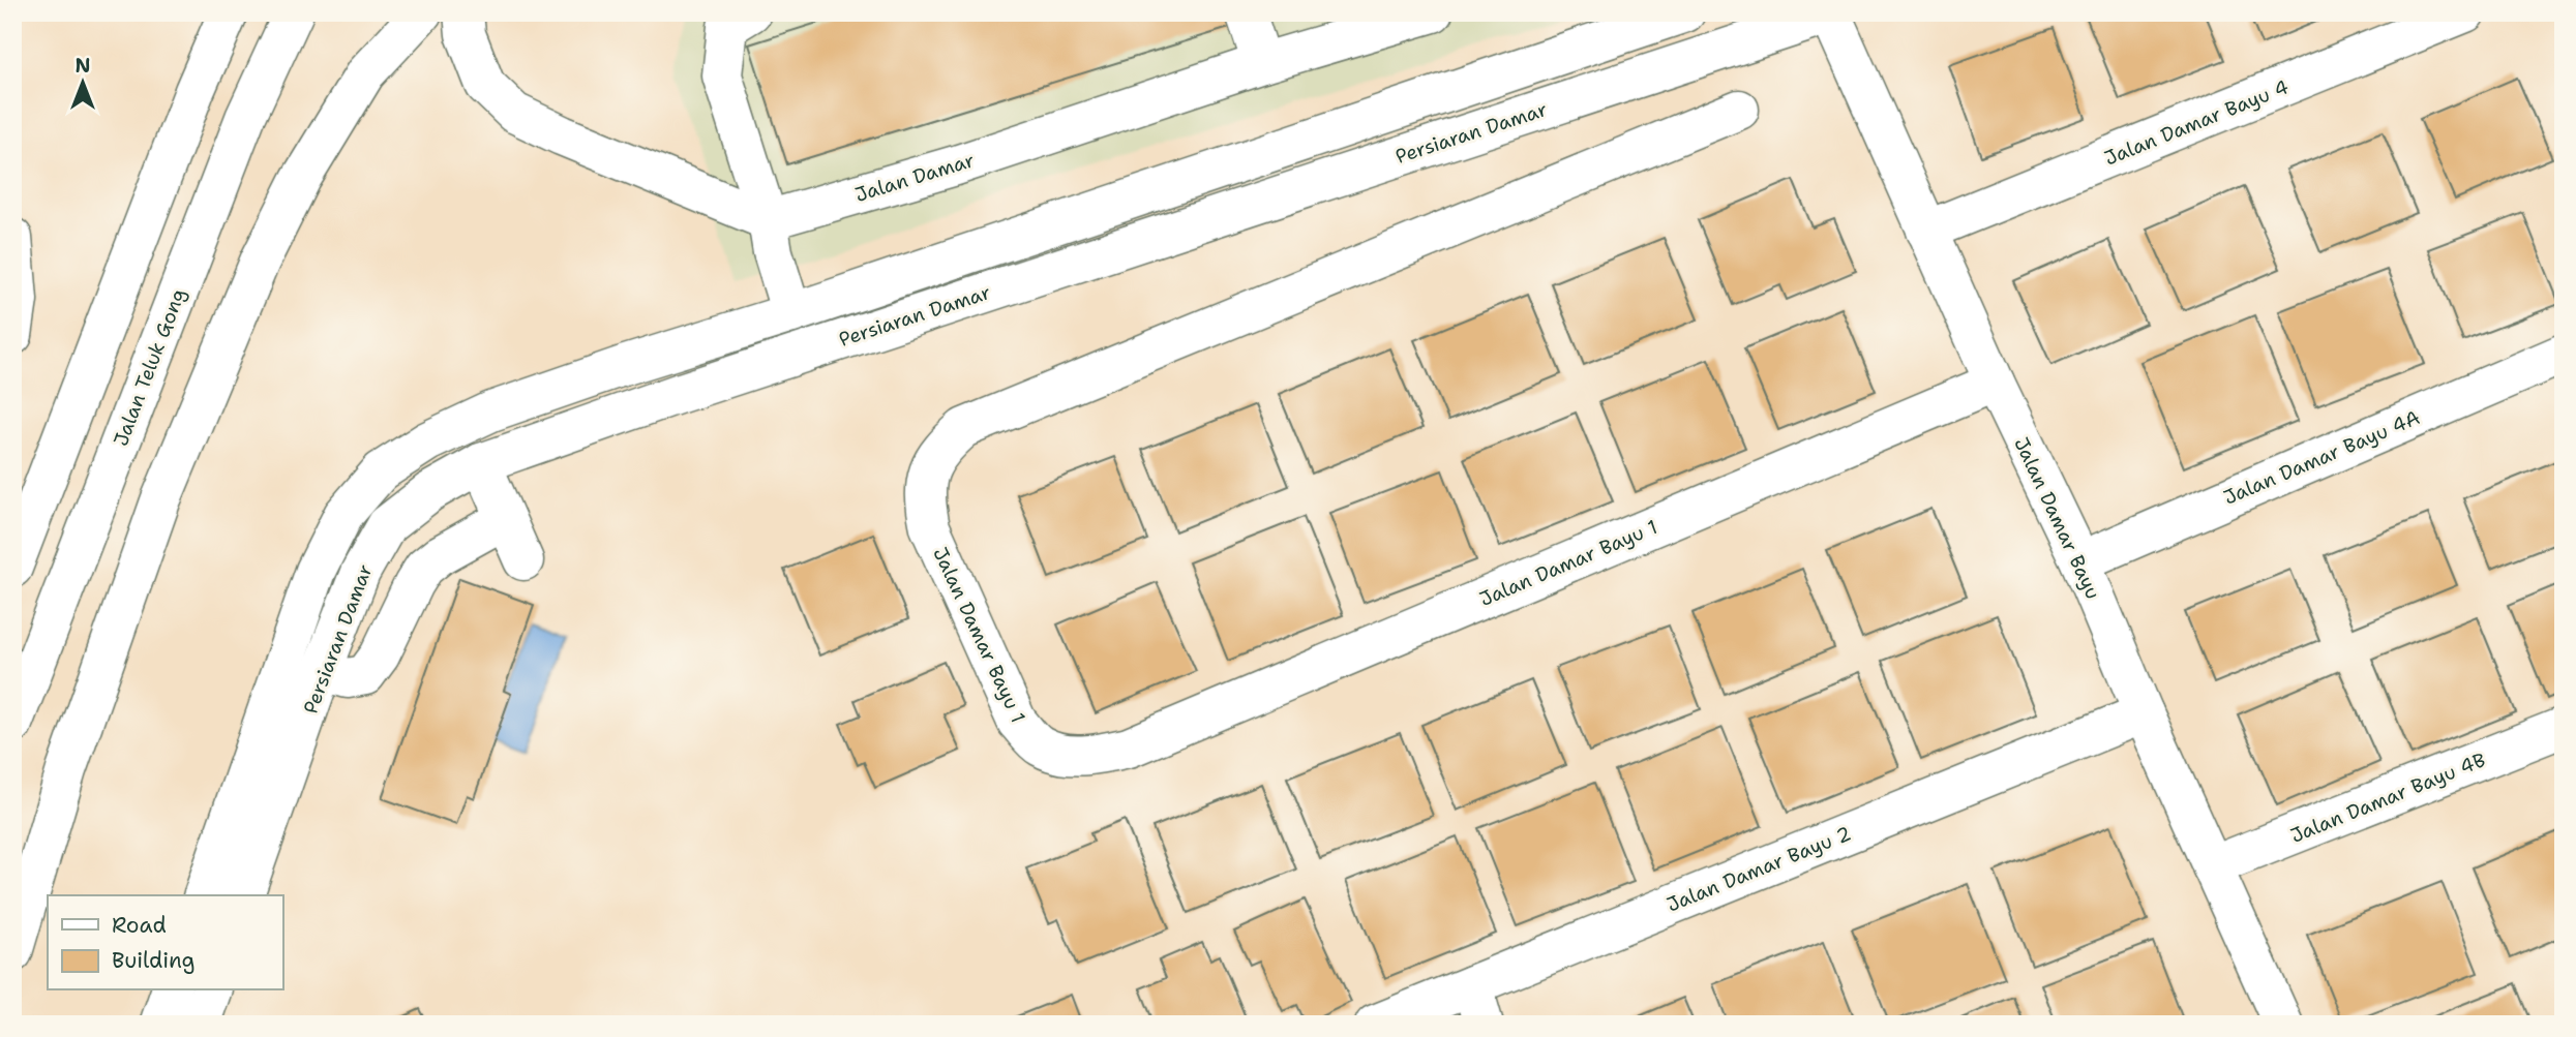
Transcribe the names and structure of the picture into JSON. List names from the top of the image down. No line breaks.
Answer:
{"streets":{"street":["Jalan Damar Bayu 4","Persiaran Damar","Jalan Damar","Jalan Teluk Gong","Jalan Damar Bayu 4A","Jalan Damar Bayu","Jalan Damar Bayu 1","Jalan Damar Bayu 4B","Jalan Damar Bayu 2"]},"crossings":[["Jalan Damar Bayu 4","Jalan Damar Bayu"],["Persiaran Damar","Jalan Damar Bayu"],["Jalan Damar Bayu 4A","Jalan Damar Bayu"],["Jalan Damar Bayu","Jalan Damar Bayu 1"],["Jalan Damar Bayu","Jalan Damar Bayu 4B"],["Jalan Damar Bayu","Jalan Damar Bayu 2"]],"legend":["Road","Building"],"north":"top"}
